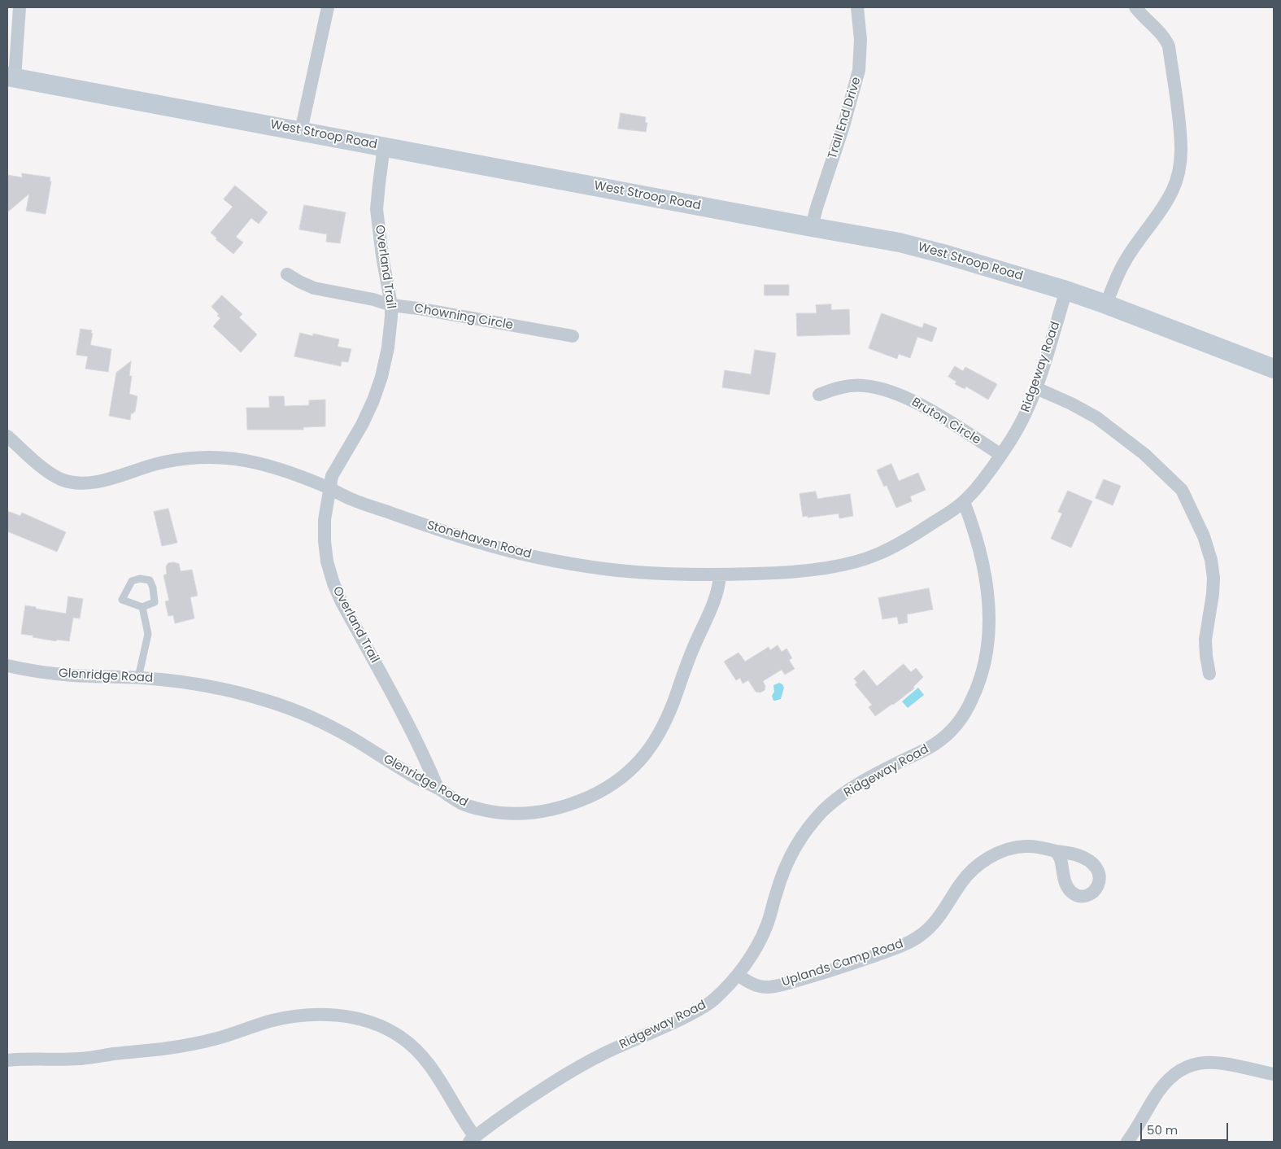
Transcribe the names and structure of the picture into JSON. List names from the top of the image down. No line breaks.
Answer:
{"streets":{"main road":["West Stroop Road"],"street":["Trail End Drive","Overland Trail","Chowning Circle","Ridgeway Road","Bruton Circle","Stonehaven Road","Glenridge Road","Uplands Camp Road"]},"crossings":[["Trail End Drive","West Stroop Road"],["West Stroop Road","Overland Trail"],["West Stroop Road","Ridgeway Road"],["Overland Trail","Chowning Circle"],["Overland Trail","Stonehaven Road"],["Overland Trail","Glenridge Road"],["Ridgeway Road","Bruton Circle"],["Ridgeway Road","Stonehaven Road"],["Ridgeway Road","Uplands Camp Road"],["Stonehaven Road","Glenridge Road"]],"scale_bar":"50 m"}
